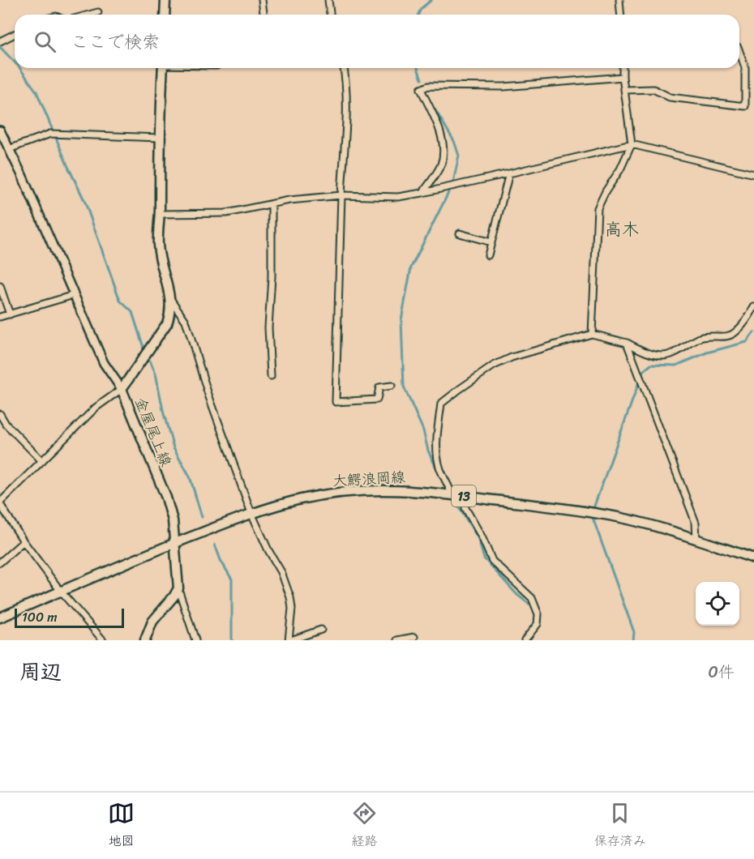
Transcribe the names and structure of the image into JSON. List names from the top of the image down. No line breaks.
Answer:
{"streets":{"main road":["金屋尾上線","大鰐浪岡線","13"]},"crossings":[["金屋尾上線","大鰐浪岡線"]],"districts":["高木"],"scale_bar":"100 m","page":{"search":"ここで検索","scale":"100 m","heading":["周辺","0件"],"nav":["地図","経路","保存済み"]}}
